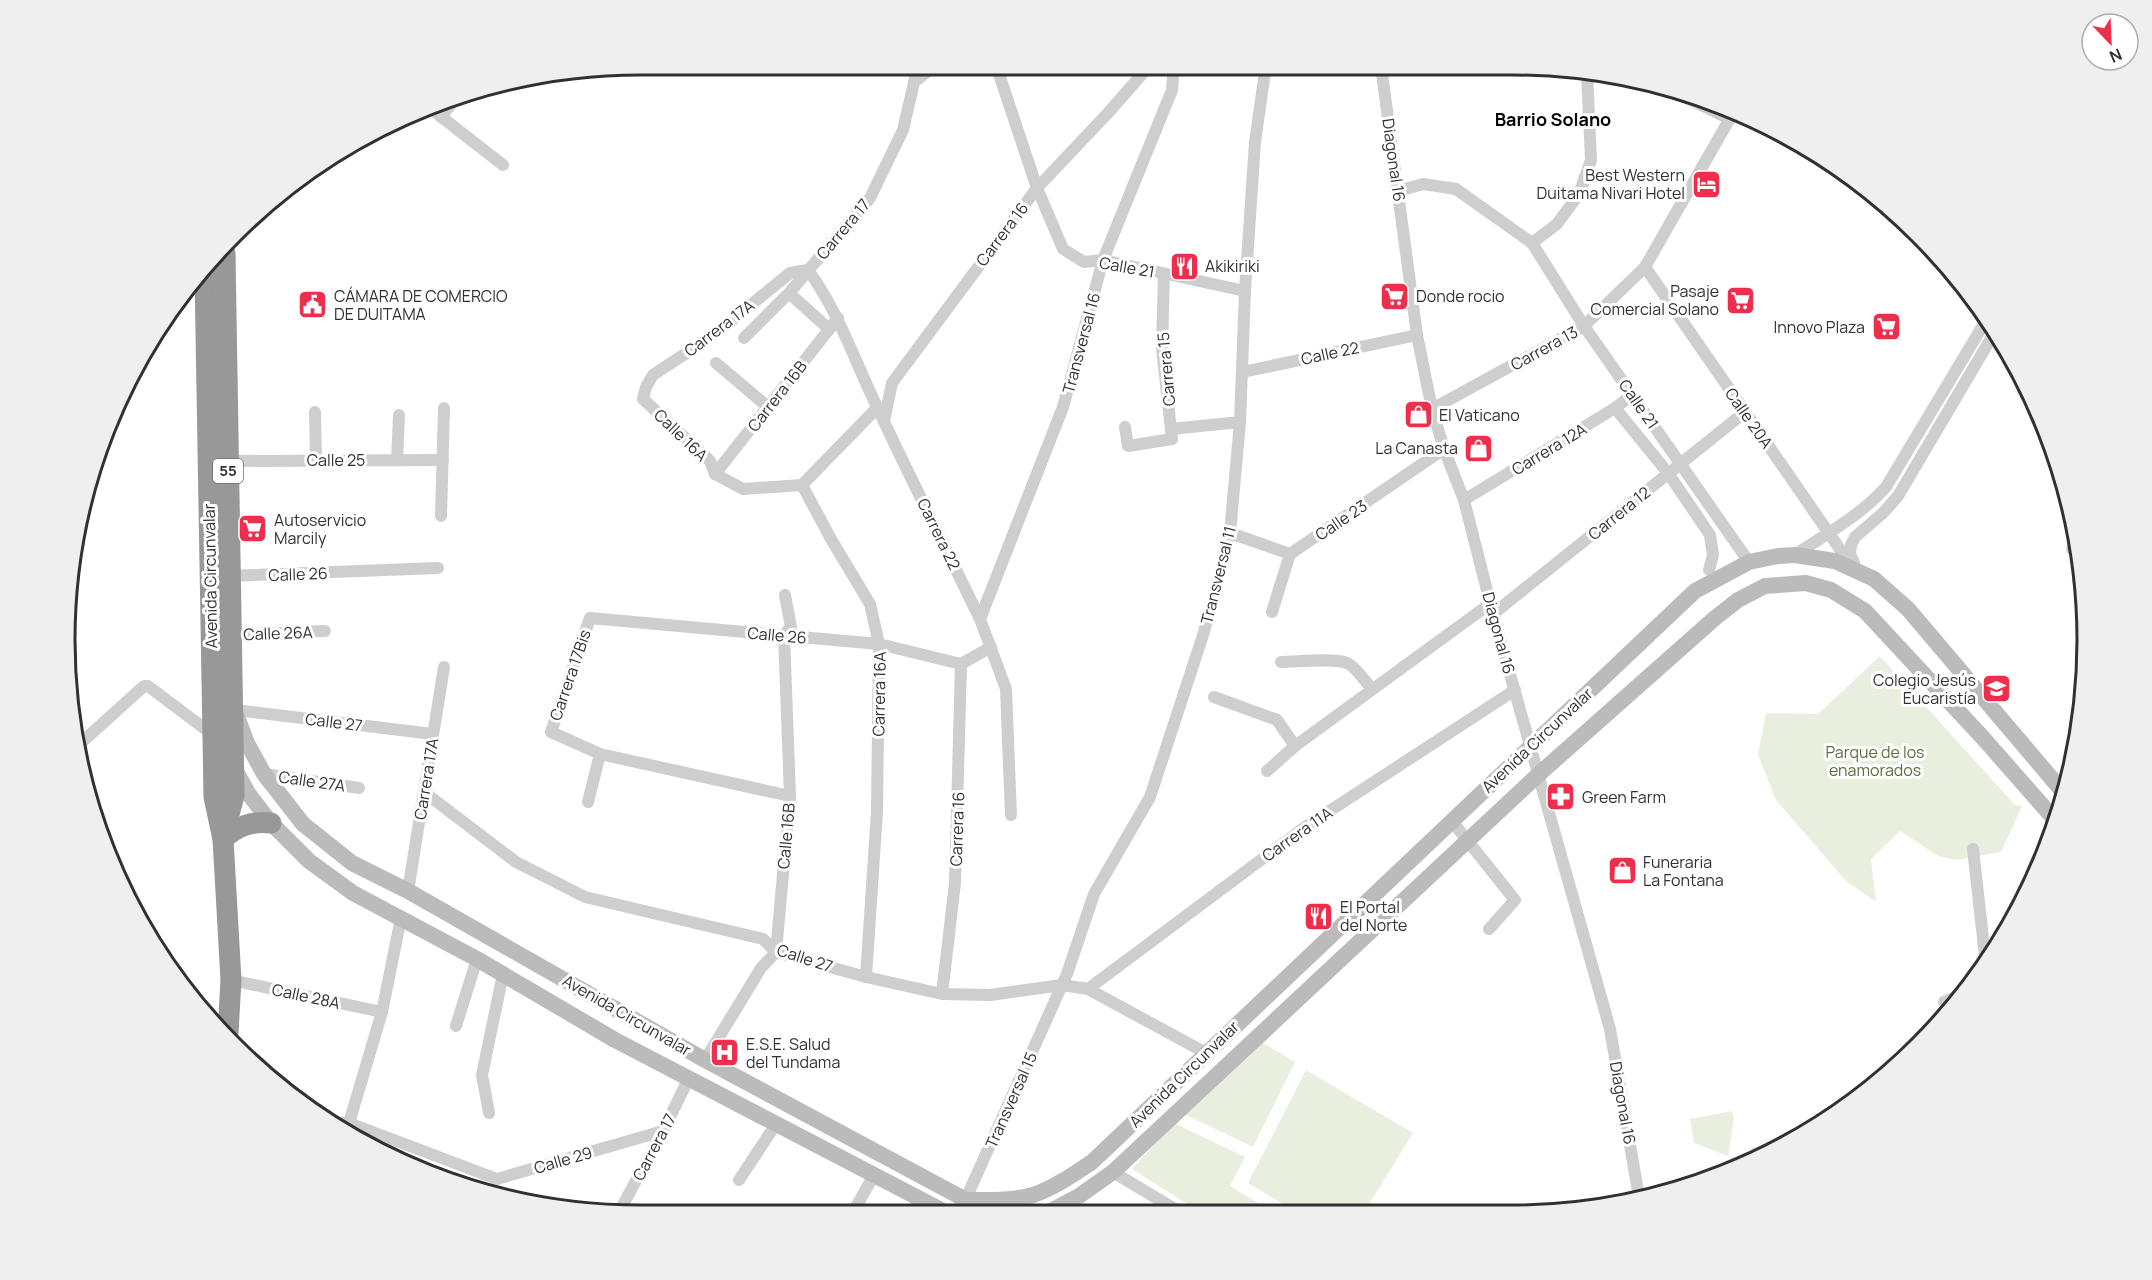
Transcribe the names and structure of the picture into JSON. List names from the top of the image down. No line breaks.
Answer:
{"streets":{"highway":["55","Avenida Circunvalar"],"street":["Diagonal 16","Carrera 17","Carrera 16","Calle 21","Carrera 17A","Transversal 16","Carrera 13","Calle 22","Carrera 15","Carrera 16B","Calle 20A","Calle 16A","Carrera 12A","Calle 25","Carrera 12","Calle 23","Carrera 22","Calle 26","Transversal 11","Calle 26A","Carrera 17Bis","Carrera 16A","Calle 27","Calle 27A","Carrera 11A","Calle 16B","Calle 28A","Transversal 15","Calle 29"]},"crossings":[["Diagonal 16","Carrera 13"],["Diagonal 16","Calle 22"],["Diagonal 16","Carrera 12A"],["Diagonal 16","Carrera 12"],["Diagonal 16","Calle 23"],["Diagonal 16","Avenida Circunvalar"],["Diagonal 16","Carrera 11A"],["Carrera 17","Carrera 17A"],["Carrera 17","Carrera 22"],["Carrera 17","Avenida Circunvalar"],["Carrera 17","Calle 29"],["Carrera 16","Calle 21"],["Carrera 16","Carrera 22"],["Carrera 16","Calle 26"],["Carrera 16","Calle 27"],["Calle 21","Transversal 16"],["Calle 21","Carrera 13"],["Calle 21","Carrera 15"],["Calle 21","Carrera 12A"],["Calle 21","Carrera 12"],["Calle 21","Transversal 11"],["Calle 21","Avenida Circunvalar"],["Carrera 17A","Calle 16A"],["Carrera 17A","Carrera 22"],["Carrera 17A","Avenida Circunvalar"],["Carrera 17A","Calle 27"],["Transversal 16","Carrera 22"],["Carrera 13","Calle 20A"],["Calle 22","Transversal 11"],["Carrera 16B","Calle 16A"],["Carrera 16B","Carrera 22"],["Calle 20A","Carrera 12"],["Calle 20A","Avenida Circunvalar"],["Calle 25","Avenida Circunvalar"],["55","Avenida Circunvalar"],["55","Calle 28A"],["Calle 26","Avenida Circunvalar"],["Calle 26","Carrera 17Bis"],["Calle 26","Carrera 16A"],["Calle 26","Calle 16B"],["Transversal 11","Calle 27"],["Transversal 11","Transversal 15"],["Avenida Circunvalar","Calle 26A"],["Avenida Circunvalar","Calle 27"],["Avenida Circunvalar","Calle 27A"],["Carrera 16A","Calle 27"],["Calle 27","Carrera 11A"],["Calle 27","Calle 16B"],["Calle 27","Transversal 15"]],"districts":["Barrio Solano"],"parks":["Parque de los enamorados"],"places":{"hotel":["Best Western Duitama Nivari Hotel"],"restaurant":["Akikiriki","El Portal del Norte"],"supermarket":["Donde rocio","Pasaje Comercial Solano","Innovo Plaza","Autoservicio Marcily"],"public building":["CÁMARA DE COMERCIO DE DUITAMA"],"shop":["El Vaticano","La Canasta","Funeraria La Fontana"],"school or university":["Colegio Jesús Eucaristía"],"pharmacy":["Green Farm"],"hospital":["E.S.E. Salud del Tundama"]},"north":"bottom right"}
